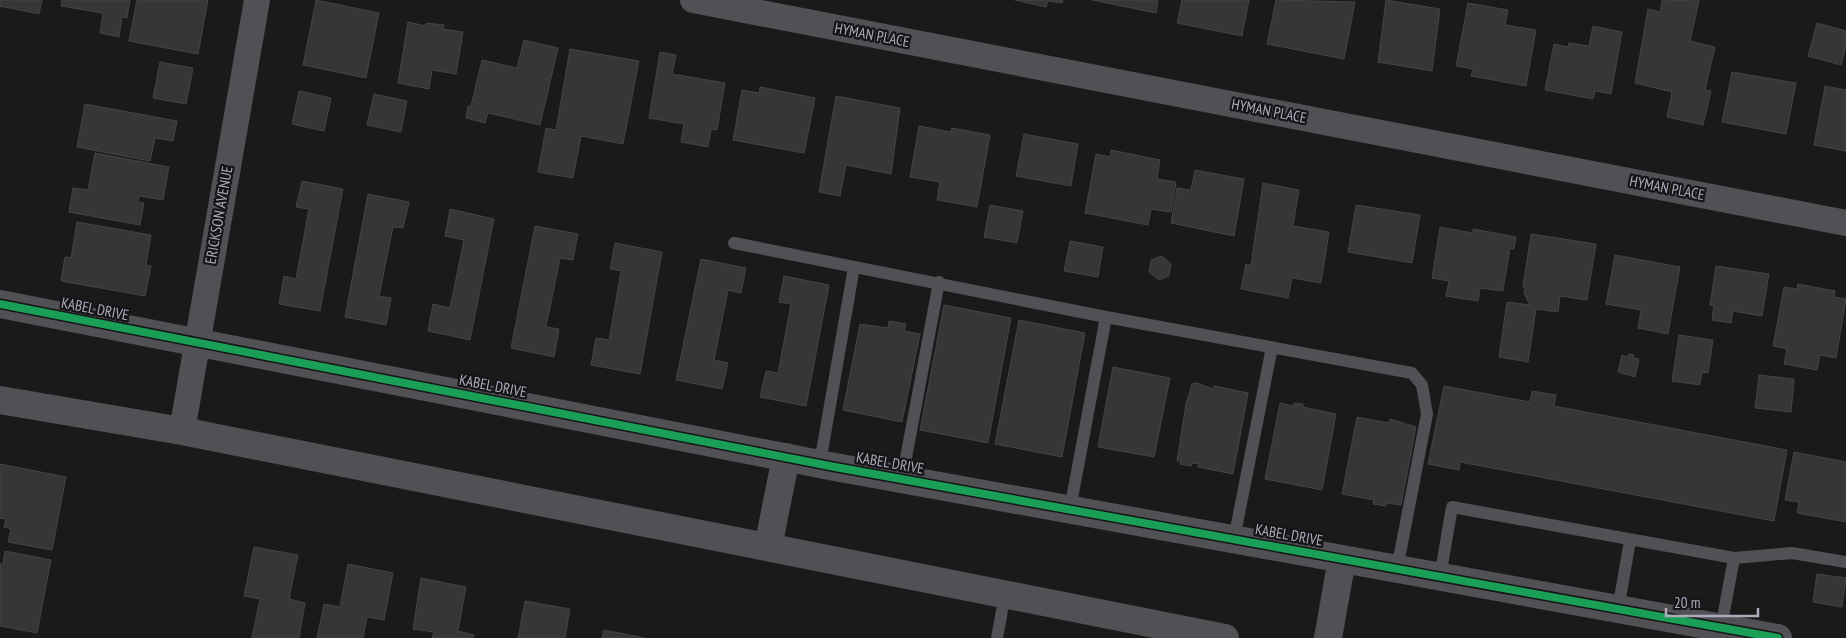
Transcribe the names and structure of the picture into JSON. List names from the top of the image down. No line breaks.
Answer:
{"streets":{"street":["HYMAN PLACE","ERICKSON AVENUE","KABEL DRIVE"]},"crossings":[["ERICKSON AVENUE","KABEL DRIVE"]],"scale_bar":"20 m"}
